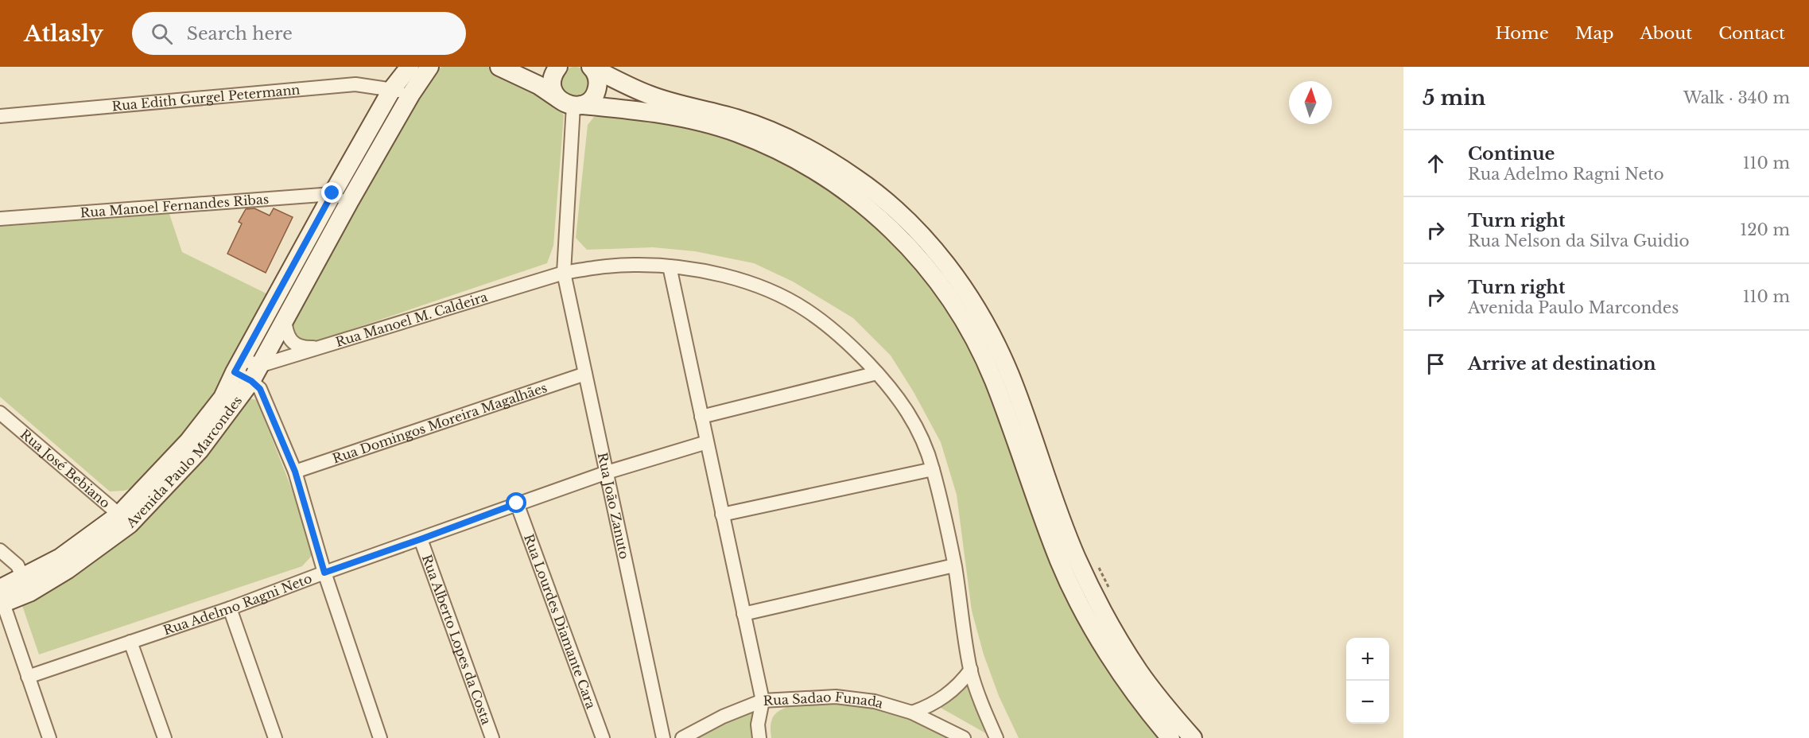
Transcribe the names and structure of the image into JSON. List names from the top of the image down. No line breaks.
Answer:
{"streets":{"main road":["Avenida Paulo Marcondes"],"street":["Rua Edith Gurgel Petermann","Rua Manoel Fernandes Ribas","Rua Manoel M. Caldeira","Rua Domingos Moreira Magalhães","Rua José Bebiano","Rua João Zanuto","Rua Adelmo Ragni Neto","Rua Lourdes Diamante Cara","Rua Alberto Lopes da Costa","Rua Sadao Funada"]},"crossings":[["Rua Edith Gurgel Petermann","Avenida Paulo Marcondes"],["Rua Manoel Fernandes Ribas","Avenida Paulo Marcondes"],["Rua Manoel M. Caldeira","Avenida Paulo Marcondes"],["Rua Manoel M. Caldeira","Rua João Zanuto"],["Rua Domingos Moreira Magalhães","Rua João Zanuto"],["Avenida Paulo Marcondes","Rua José Bebiano"],["Rua João Zanuto","Rua Adelmo Ragni Neto"],["Rua Adelmo Ragni Neto","Rua Lourdes Diamante Cara"],["Rua Adelmo Ragni Neto","Rua Alberto Lopes da Costa"]],"north":"top","page":{"header":"Atlasly","search":"Search here","nav":["Home","Map","About","Contact"],"heading":["5 min","Walk · 340 m"],"list":[["Continue","Rua Adelmo Ragni Neto","110 m"],["Turn right","Rua Nelson da Silva Guidio","120 m"],["Turn right","Avenida Paulo Marcondes","110 m"],"Arrive at destination"],"map_buttons":["+","−"]}}
